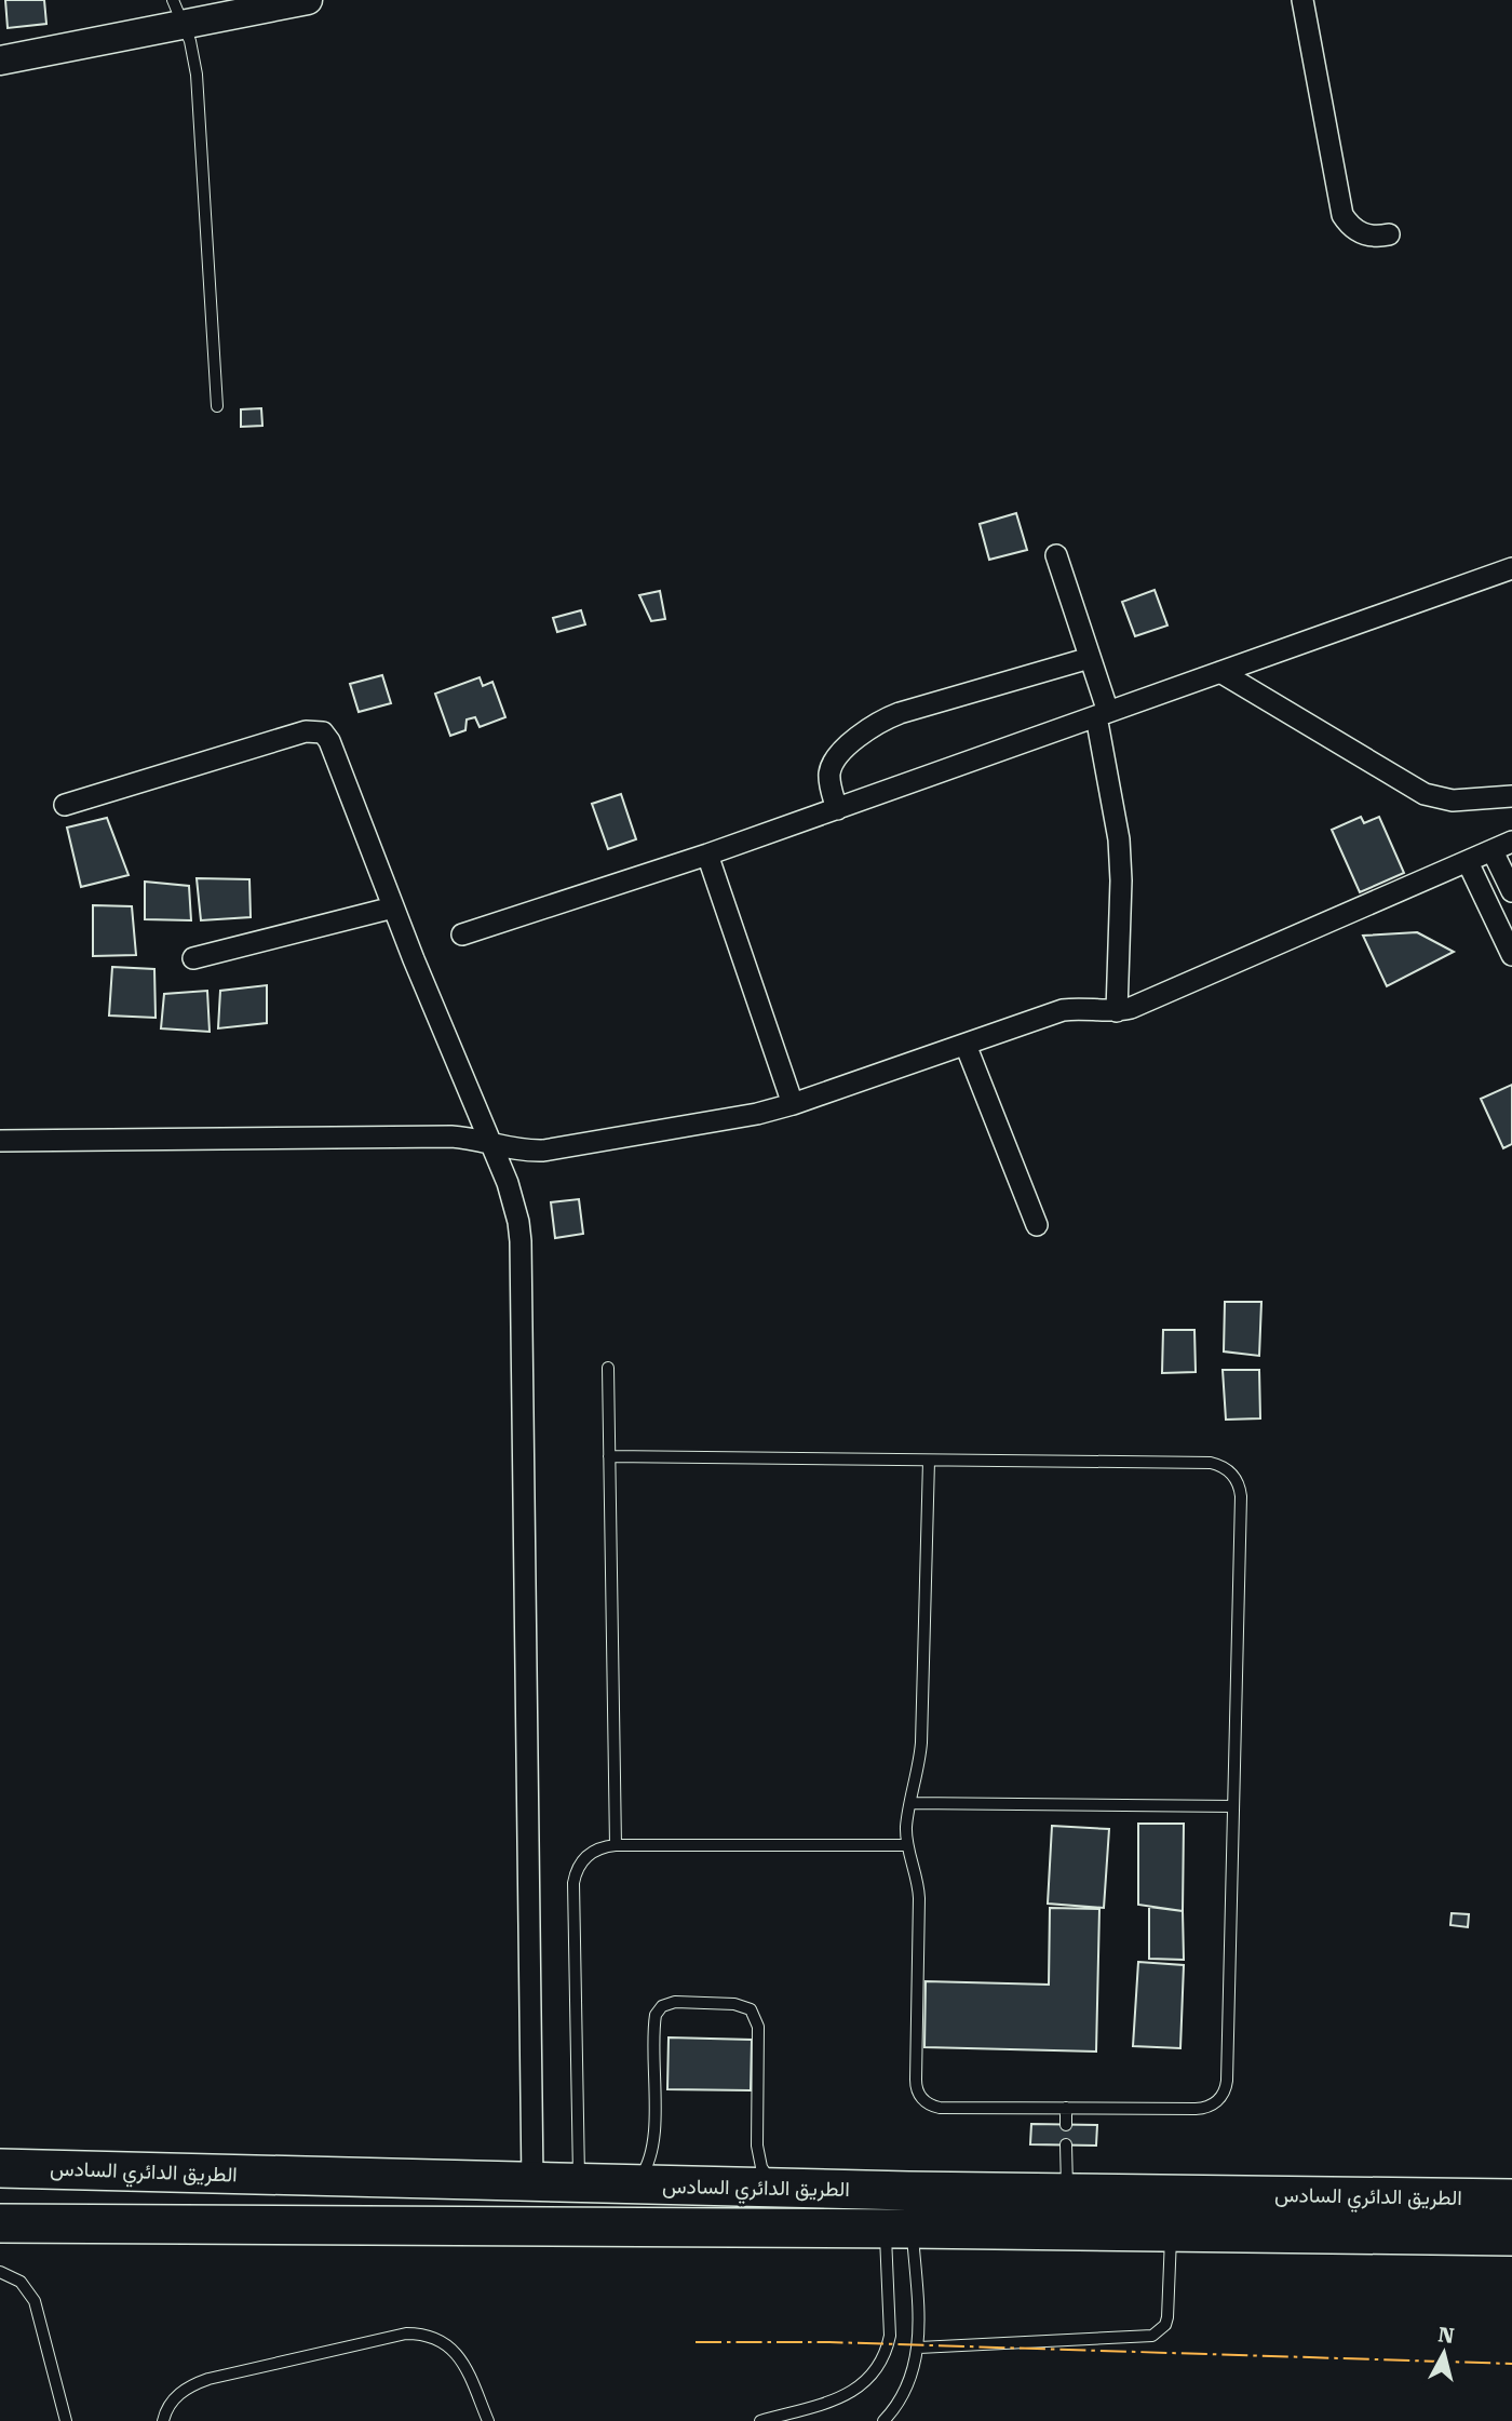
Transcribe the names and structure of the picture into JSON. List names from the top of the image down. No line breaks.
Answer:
{"streets":{"highway":["الطريق الدائري السادس"]},"north":"top"}
